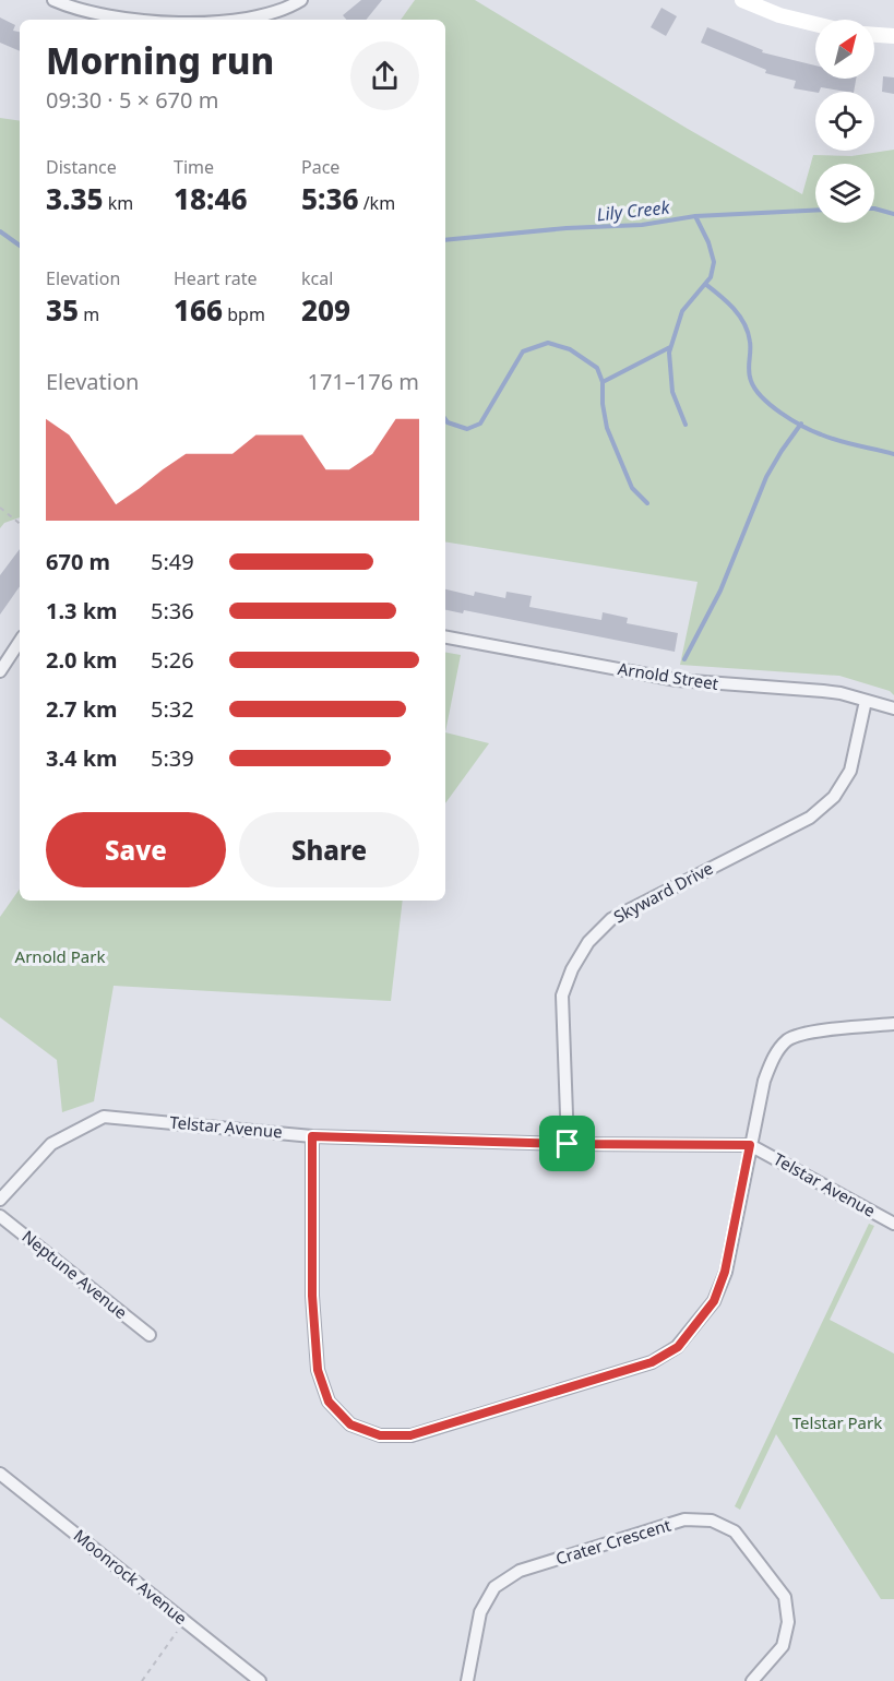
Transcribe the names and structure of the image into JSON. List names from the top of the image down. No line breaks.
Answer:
{"streets":{"street":["Arnold Street","Skyward Drive","Telstar Avenue","Neptune Avenue","Crater Crescent","Moonrock Avenue"]},"crossings":[["Arnold Street","Skyward Drive"],["Skyward Drive","Telstar Avenue"]],"water":["Lily Creek"],"parks":["Arnold Park","Telstar Park"],"north":"top right","page":{"heading":["Morning run","09:30 · 5 × 670 m"],"stats":[["Distance","3.35 km"],["Time","18:46"],["Pace","5:36 /km"],["Elevation","35 m"],["Heart rate","166 bpm"],["kcal","209"]],"chart":["Elevation","171–176 m"],"list":[{"name":"670 m","note":"5:49"},{"name":"1.3 km","note":"5:36"},{"name":"2.0 km","note":"5:26"},{"name":"2.7 km","note":"5:32"},{"name":"3.4 km","note":"5:39"}],"buttons":["Save","Share"]}}
